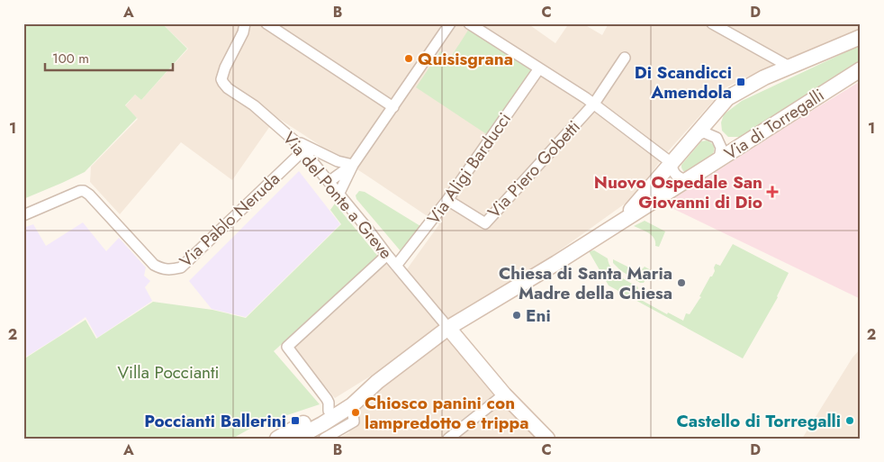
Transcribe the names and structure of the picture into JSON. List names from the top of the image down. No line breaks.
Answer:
{"streets":{"main road":["Via di Torregalli"],"street":["Via Aligi Barducci","Via Piero Gobetti","Via del Ponte a Greve","Via Pablo Neruda"]},"crossings":[["Via di Torregalli","Via del Ponte a Greve"],["Via Aligi Barducci","Via Piero Gobetti"],["Via Aligi Barducci","Via del Ponte a Greve"],["Via del Ponte a Greve","Via Pablo Neruda"]],"parks":["Villa Poccianti"],"places":{"other":["Quisisgrana","Chiesa di Santa Maria Madre della Chiesa","Eni","Chiosco panini con lampredotto e trippa","Castello di Torregalli"],"transit":["Di Scandicci Amendola","Poccianti Ballerini"],"health":["Nuovo Ospedale San Giovanni di Dio"]},"scale_bar":"100 m","grid":{"columns":["A","B","C","D"],"rows":["1","2"]}}
